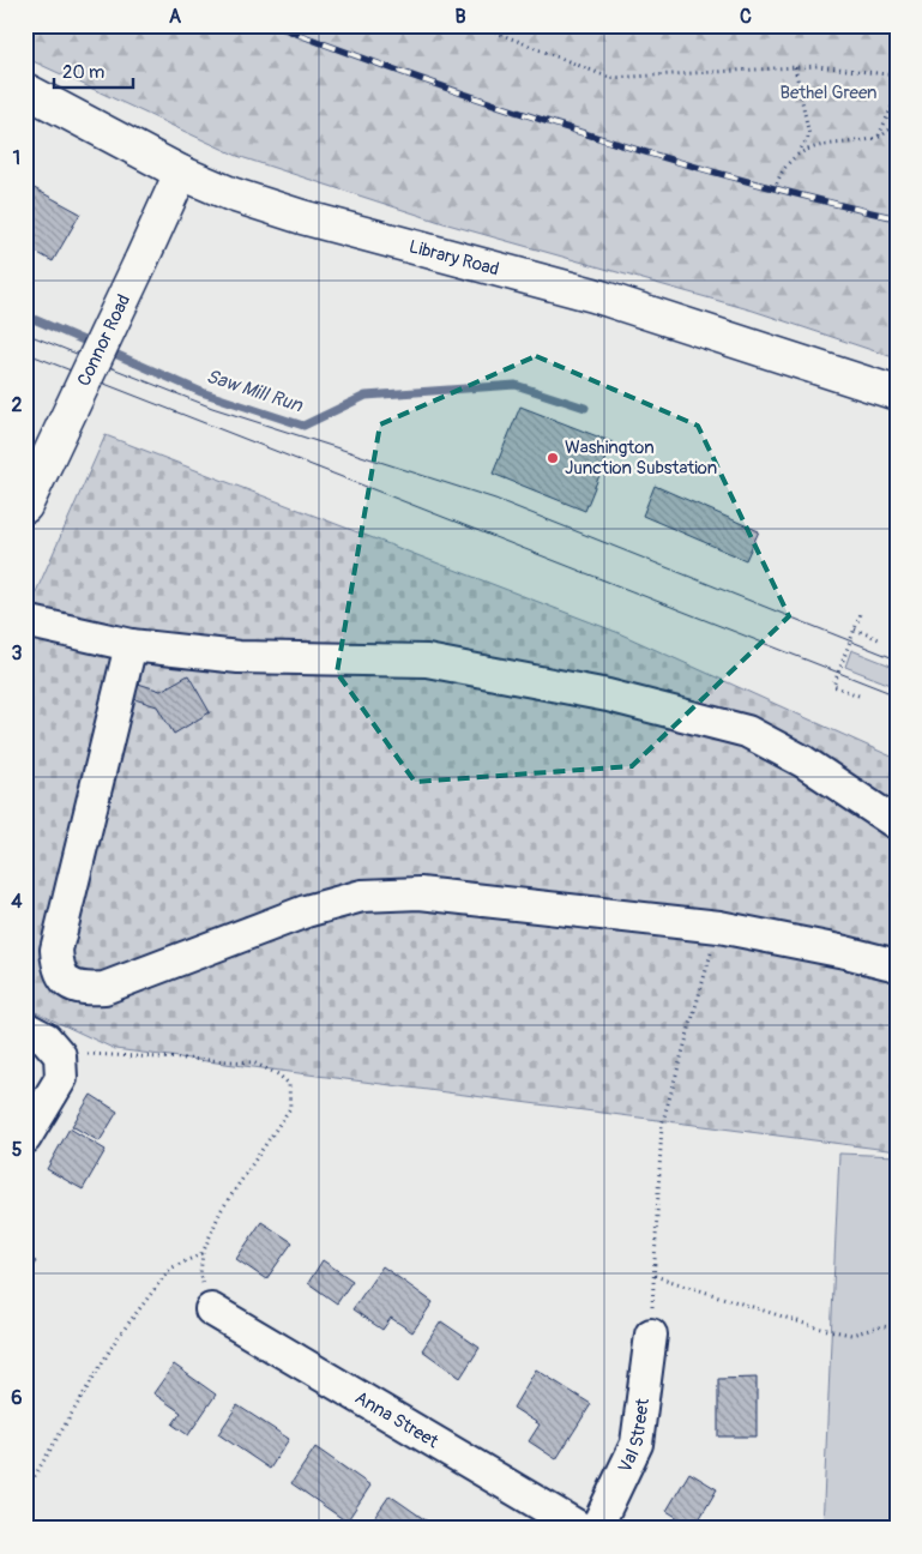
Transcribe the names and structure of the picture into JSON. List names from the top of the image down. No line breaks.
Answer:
{"streets":{"main road":["Library Road","Connor Road"],"street":["Anna Street","Val Street"]},"crossings":[["Library Road","Connor Road"]],"water":["Saw Mill Run"],"parks":["Bethel Green"],"places":["Washington Junction Substation"],"scale_bar":"20 m","grid":{"columns":["A","B","C"],"rows":["1","2","3","4","5","6"]}}
